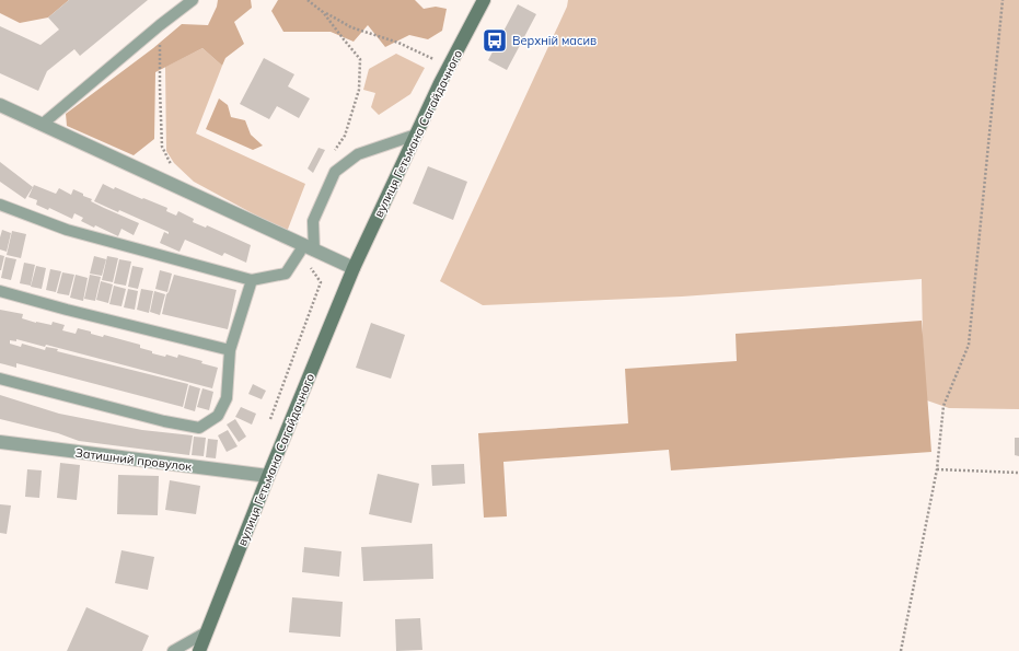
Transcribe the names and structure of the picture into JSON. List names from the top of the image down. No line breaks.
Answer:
{"streets":{"main road":["вулиця Гетьмана Сагайдачного"],"street":["Затишний провулок"]},"crossings":[["вулиця Гетьмана Сагайдачного","Затишний провулок"]],"places":{"bus stop":["Верхній масив"]}}
